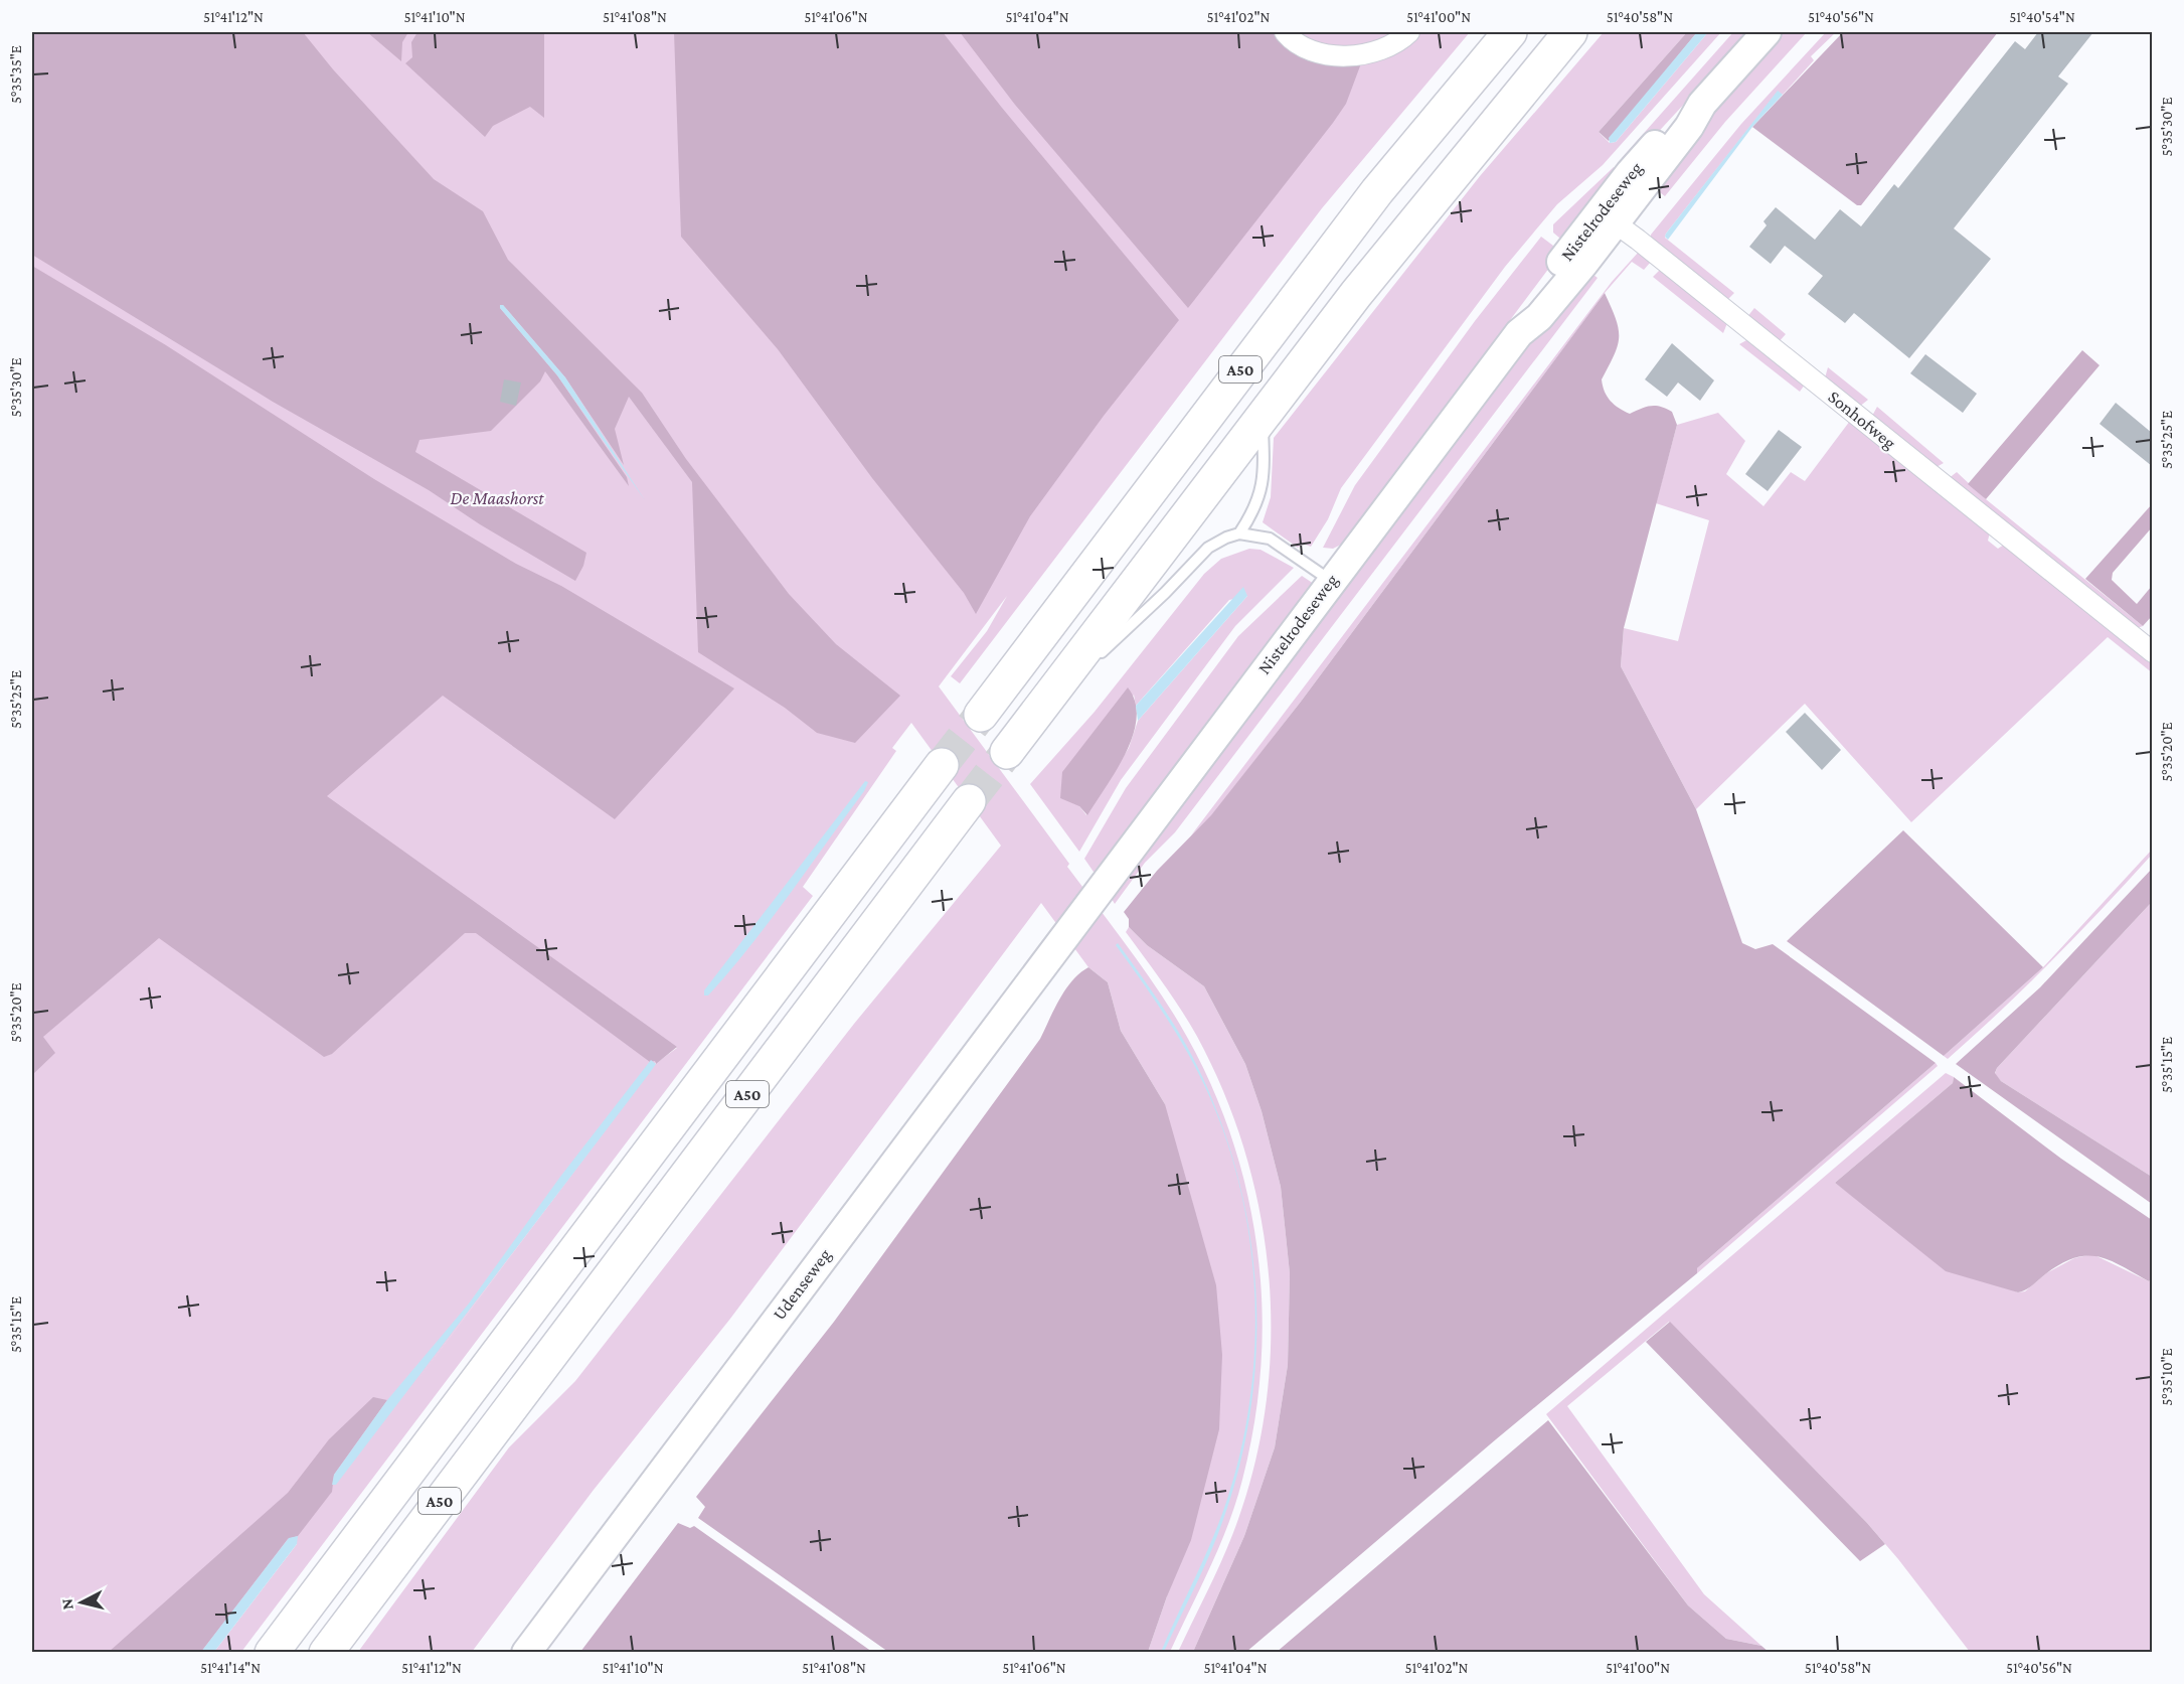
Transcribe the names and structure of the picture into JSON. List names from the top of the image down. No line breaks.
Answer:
{"streets":{"highway":["A50"],"street":["Nistelrodeseweg","Sonhofweg","Udenseweg"]},"crossings":[["Nistelrodeseweg","Sonhofweg"],["Nistelrodeseweg","Udenseweg"]],"parks":["De Maashorst"],"north":"left","coordinates":["51°41'12\"N","51°41'10\"N","51°41'08\"N","51°41'06\"N","51°41'04\"N","51°41'02\"N","51°41'00\"N","51°40'58\"N","51°40'56\"N","51°40'54\"N","5°35'35\"E","5°35'30\"E","5°35'25\"E","5°35'20\"E","5°35'15\"E","5°35'10\"E","51°41'14\"N"]}
